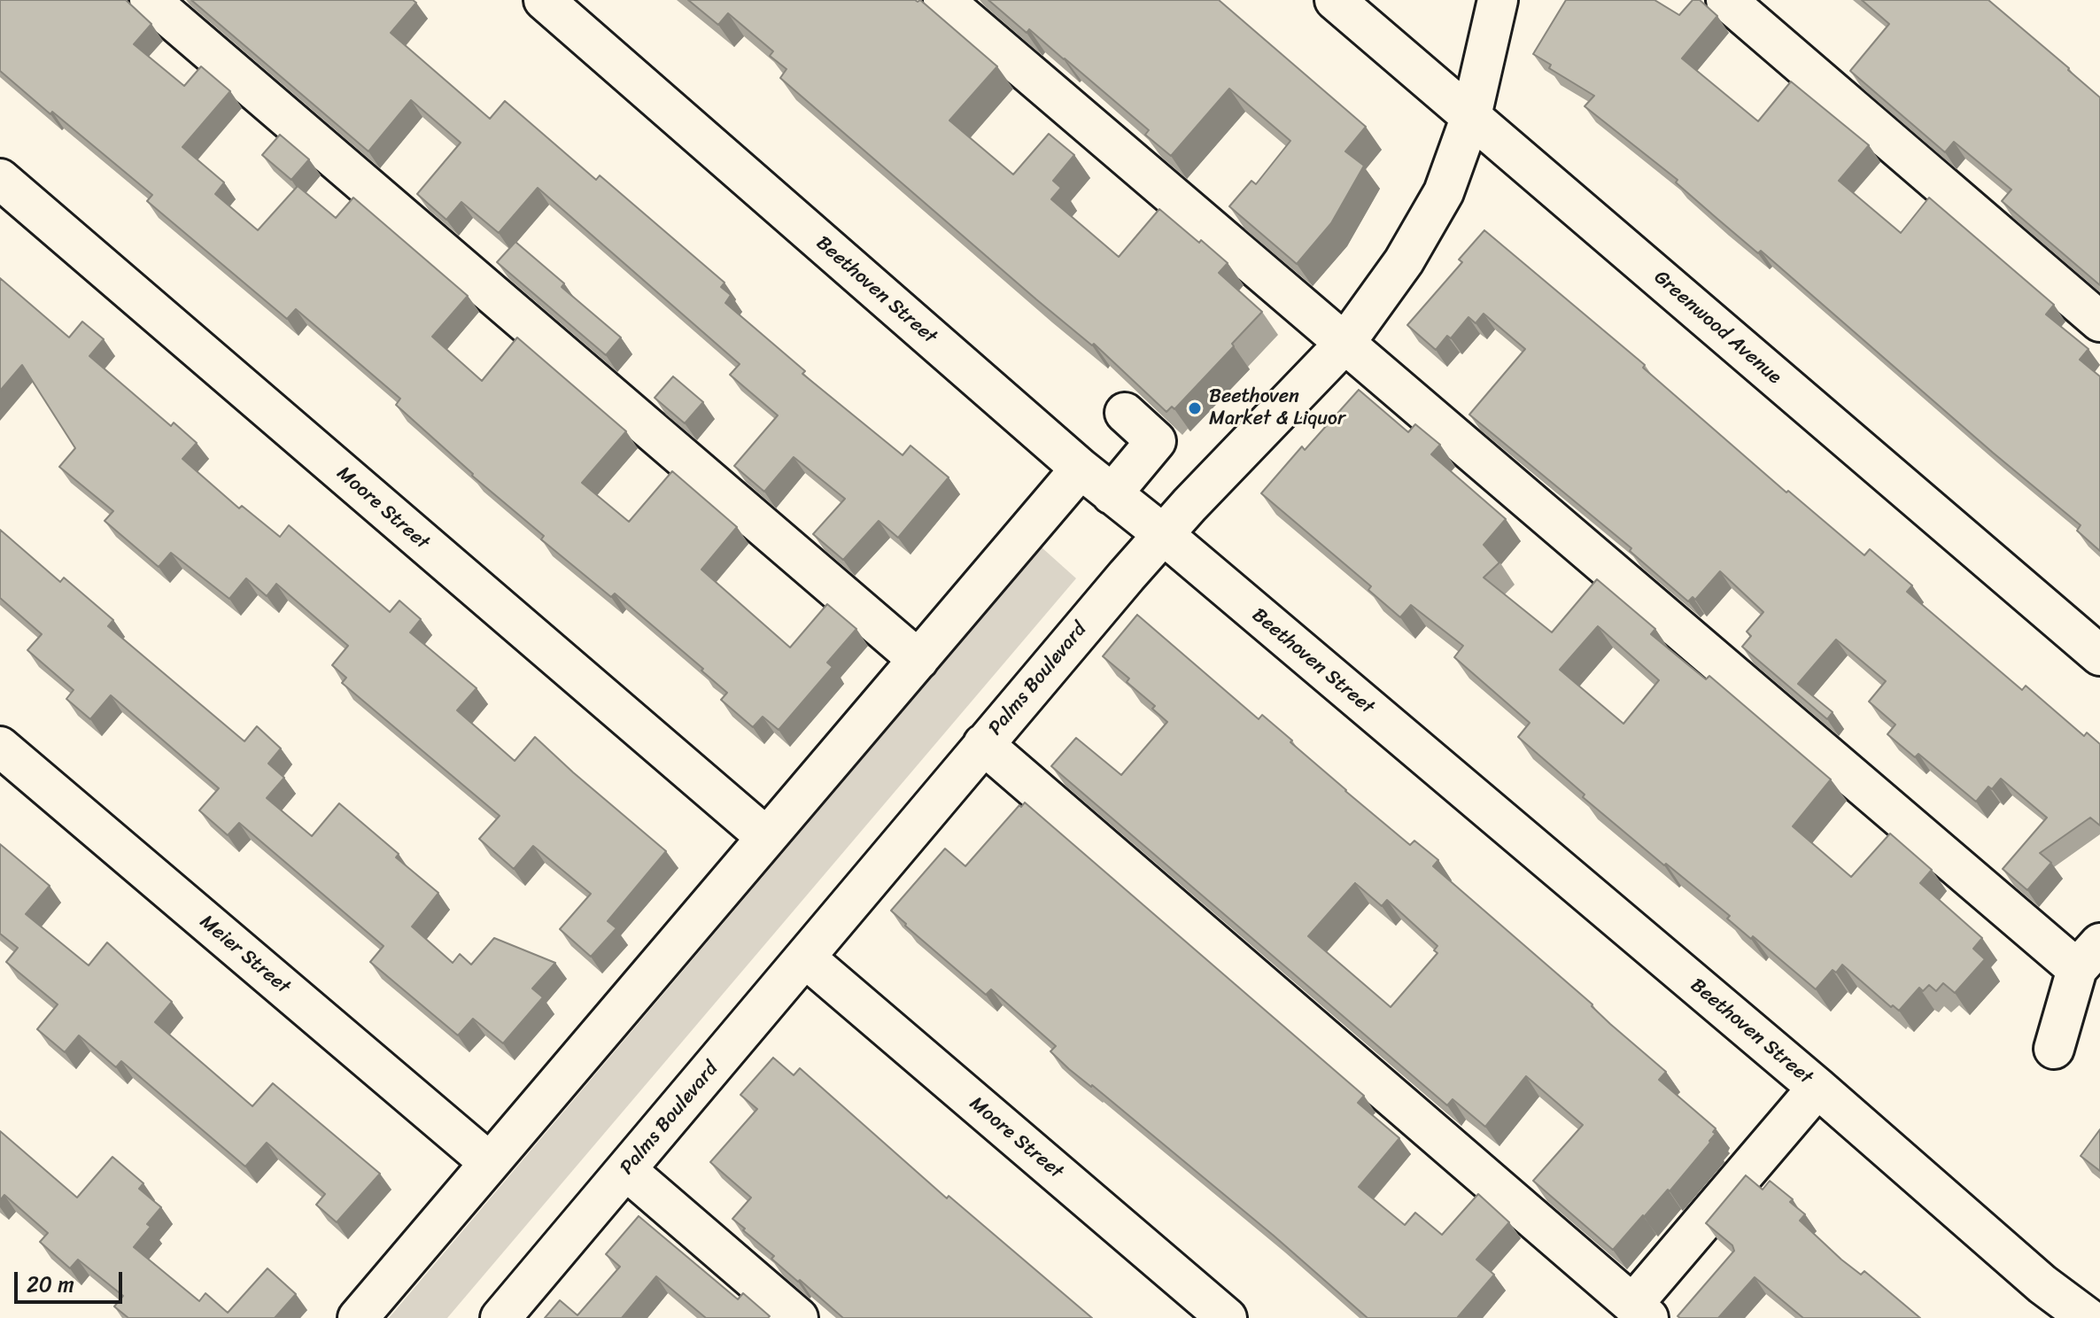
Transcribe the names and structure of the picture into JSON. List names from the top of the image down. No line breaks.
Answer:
{"streets":{"street":["Beethoven Street","Greenwood Avenue","Moore Street","Palms Boulevard","Meier Street"]},"crossings":[["Beethoven Street","Palms Boulevard"],["Greenwood Avenue","Palms Boulevard"],["Moore Street","Palms Boulevard"]],"places":["Beethoven Market & Liquor"],"scale_bar":"20 m"}
